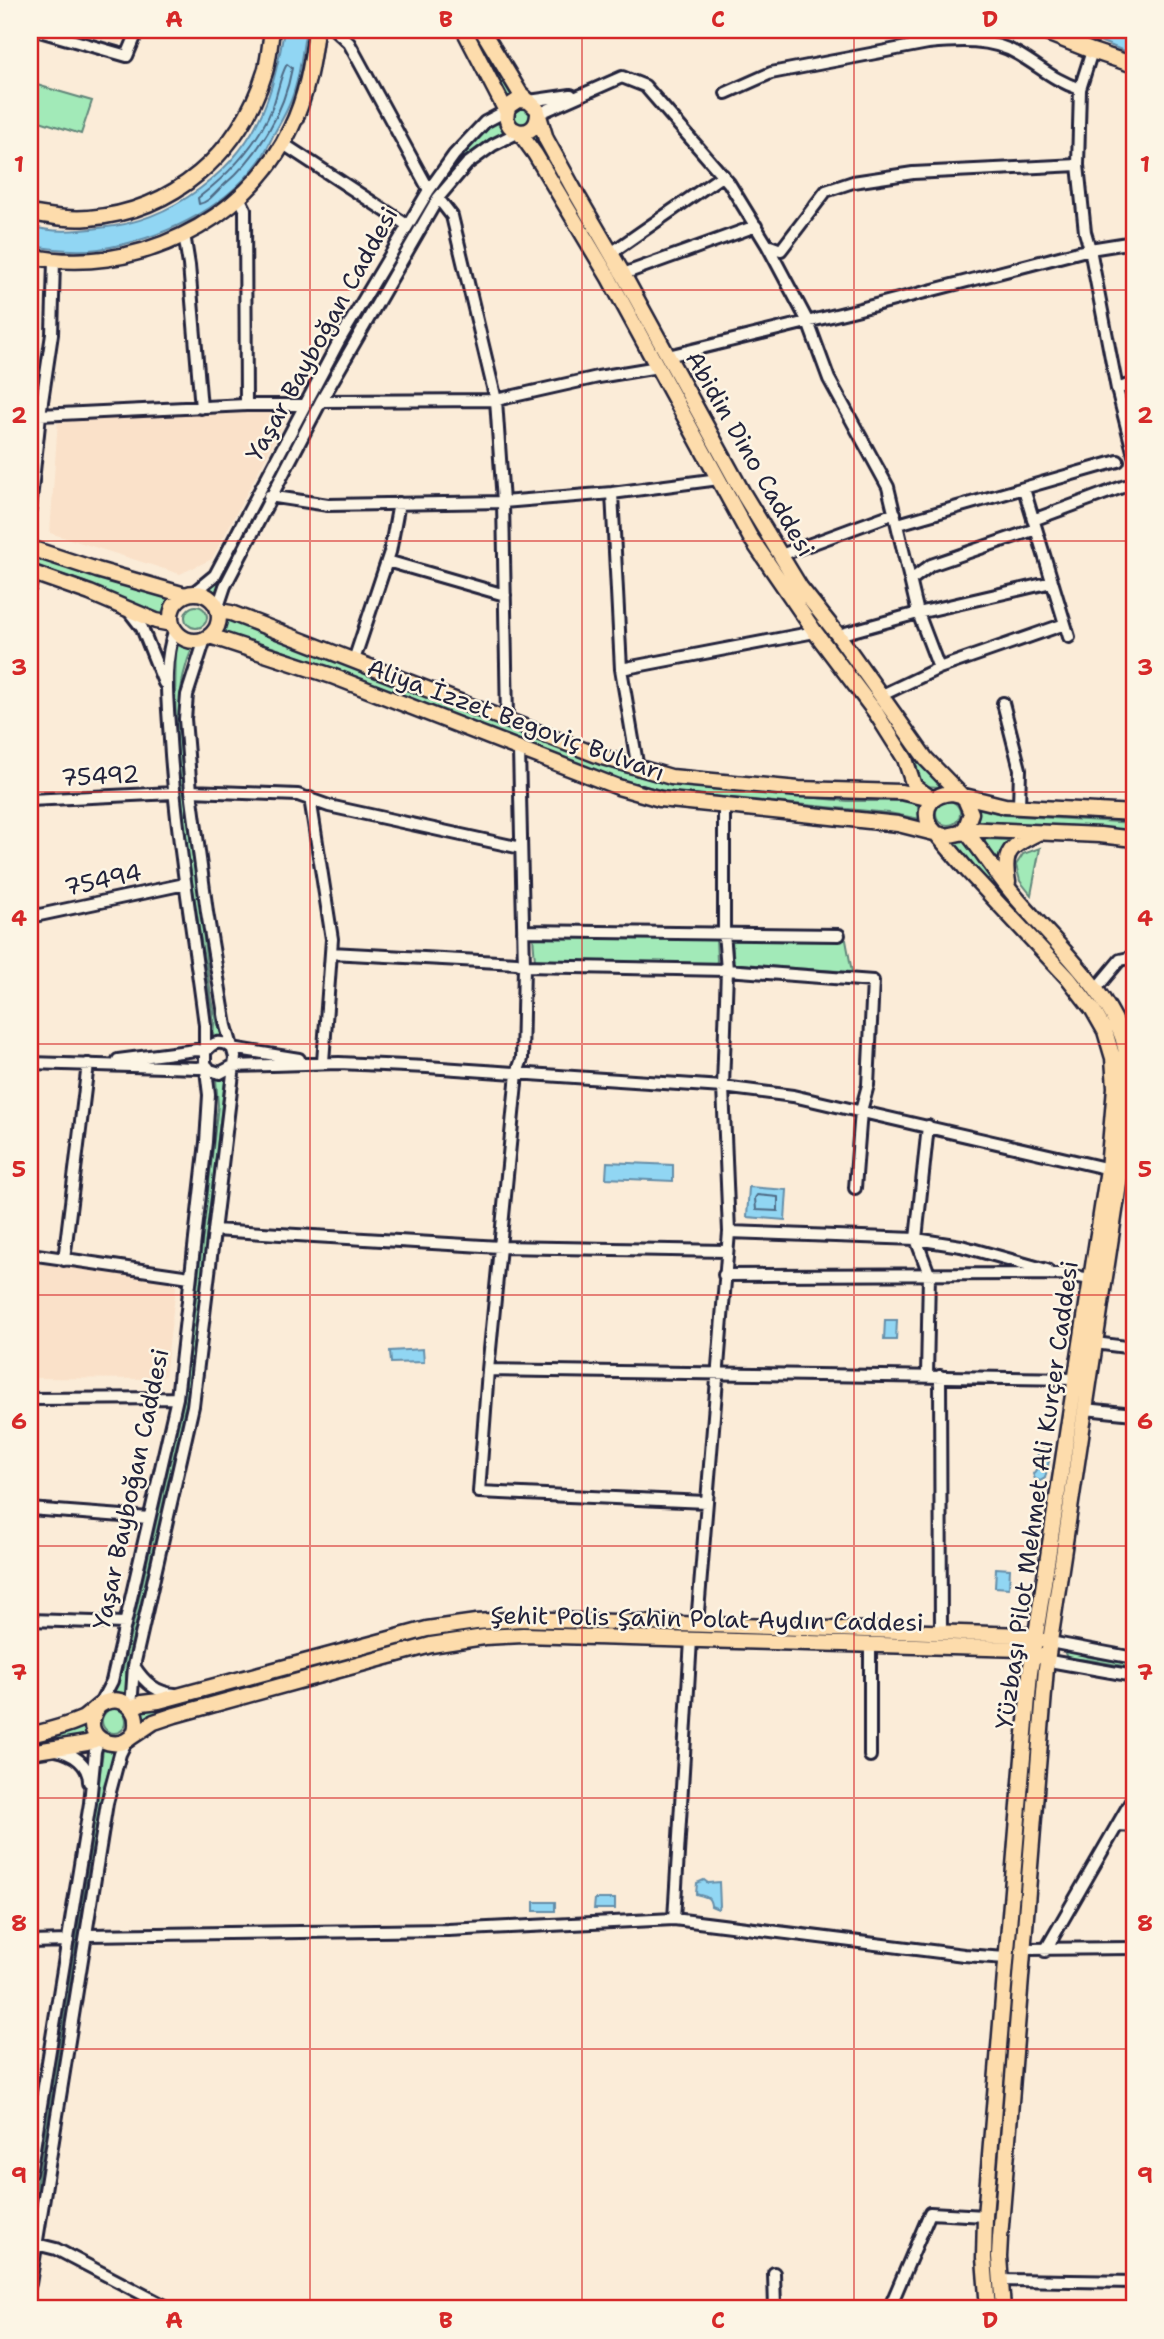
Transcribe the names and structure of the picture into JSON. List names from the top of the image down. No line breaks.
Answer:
{"streets":{"main road":["Abidin Dino Caddesi","Aliya İzzet Begoviç Bulvarı","Yüzbaşı Pilot Mehmet Ali Kurçer Caddesi","Şehit Polis Şahin Polat Aydın Caddesi"],"street":["Yaşar Bayboğan Caddesi","75492","75494"]},"crossings":[["Yaşar Bayboğan Caddesi","Abidin Dino Caddesi"],["Yaşar Bayboğan Caddesi","Aliya İzzet Begoviç Bulvarı"],["Yaşar Bayboğan Caddesi","Şehit Polis Şahin Polat Aydın Caddesi"],["Abidin Dino Caddesi","Aliya İzzet Begoviç Bulvarı"],["Abidin Dino Caddesi","Yüzbaşı Pilot Mehmet Ali Kurçer Caddesi"],["Aliya İzzet Begoviç Bulvarı","Yüzbaşı Pilot Mehmet Ali Kurçer Caddesi"],["Yüzbaşı Pilot Mehmet Ali Kurçer Caddesi","Şehit Polis Şahin Polat Aydın Caddesi"]],"grid":{"columns":["A","B","C","D"],"rows":["1","2","3","4","5","6","7","8","9"]}}
